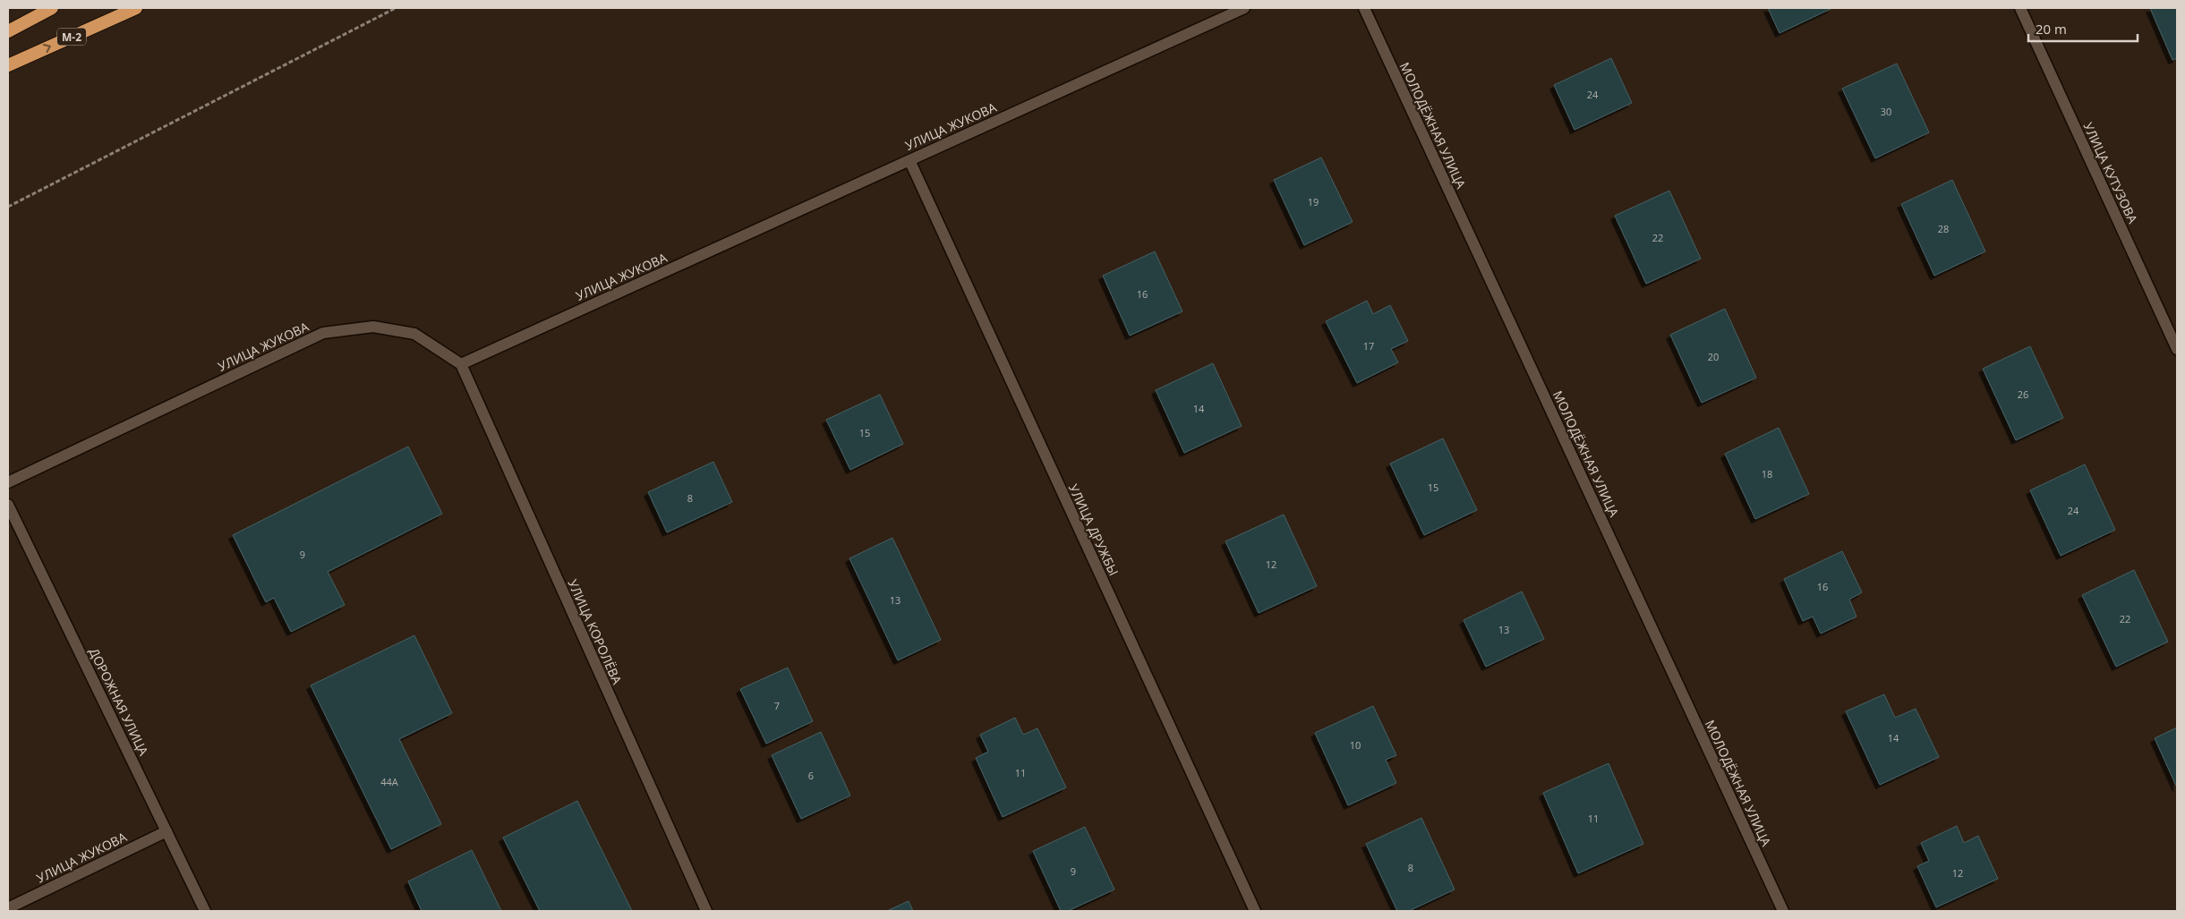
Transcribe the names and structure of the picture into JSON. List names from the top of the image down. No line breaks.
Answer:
{"streets":{"highway":["М-2"],"street":["МОЛОДЁЖНАЯ УЛИЦА","УЛИЦА ЖУКОВА","УЛИЦА КУТУЗОВА","УЛИЦА ДРУЖБЫ","УЛИЦА КОРОЛЁВА","ДОРОЖНАЯ УЛИЦА"]},"crossings":[["УЛИЦА ЖУКОВА","УЛИЦА ДРУЖБЫ"],["УЛИЦА ЖУКОВА","УЛИЦА КОРОЛЁВА"],["УЛИЦА ЖУКОВА","ДОРОЖНАЯ УЛИЦА"]],"house_numbers":["24","30","19","28","22","16","17","20","26","14","15","18","15","8","24","9","12","16","13","22","13","7","14","10","11","6","44А","11","8","9","12"],"scale_bar":"20 m"}
